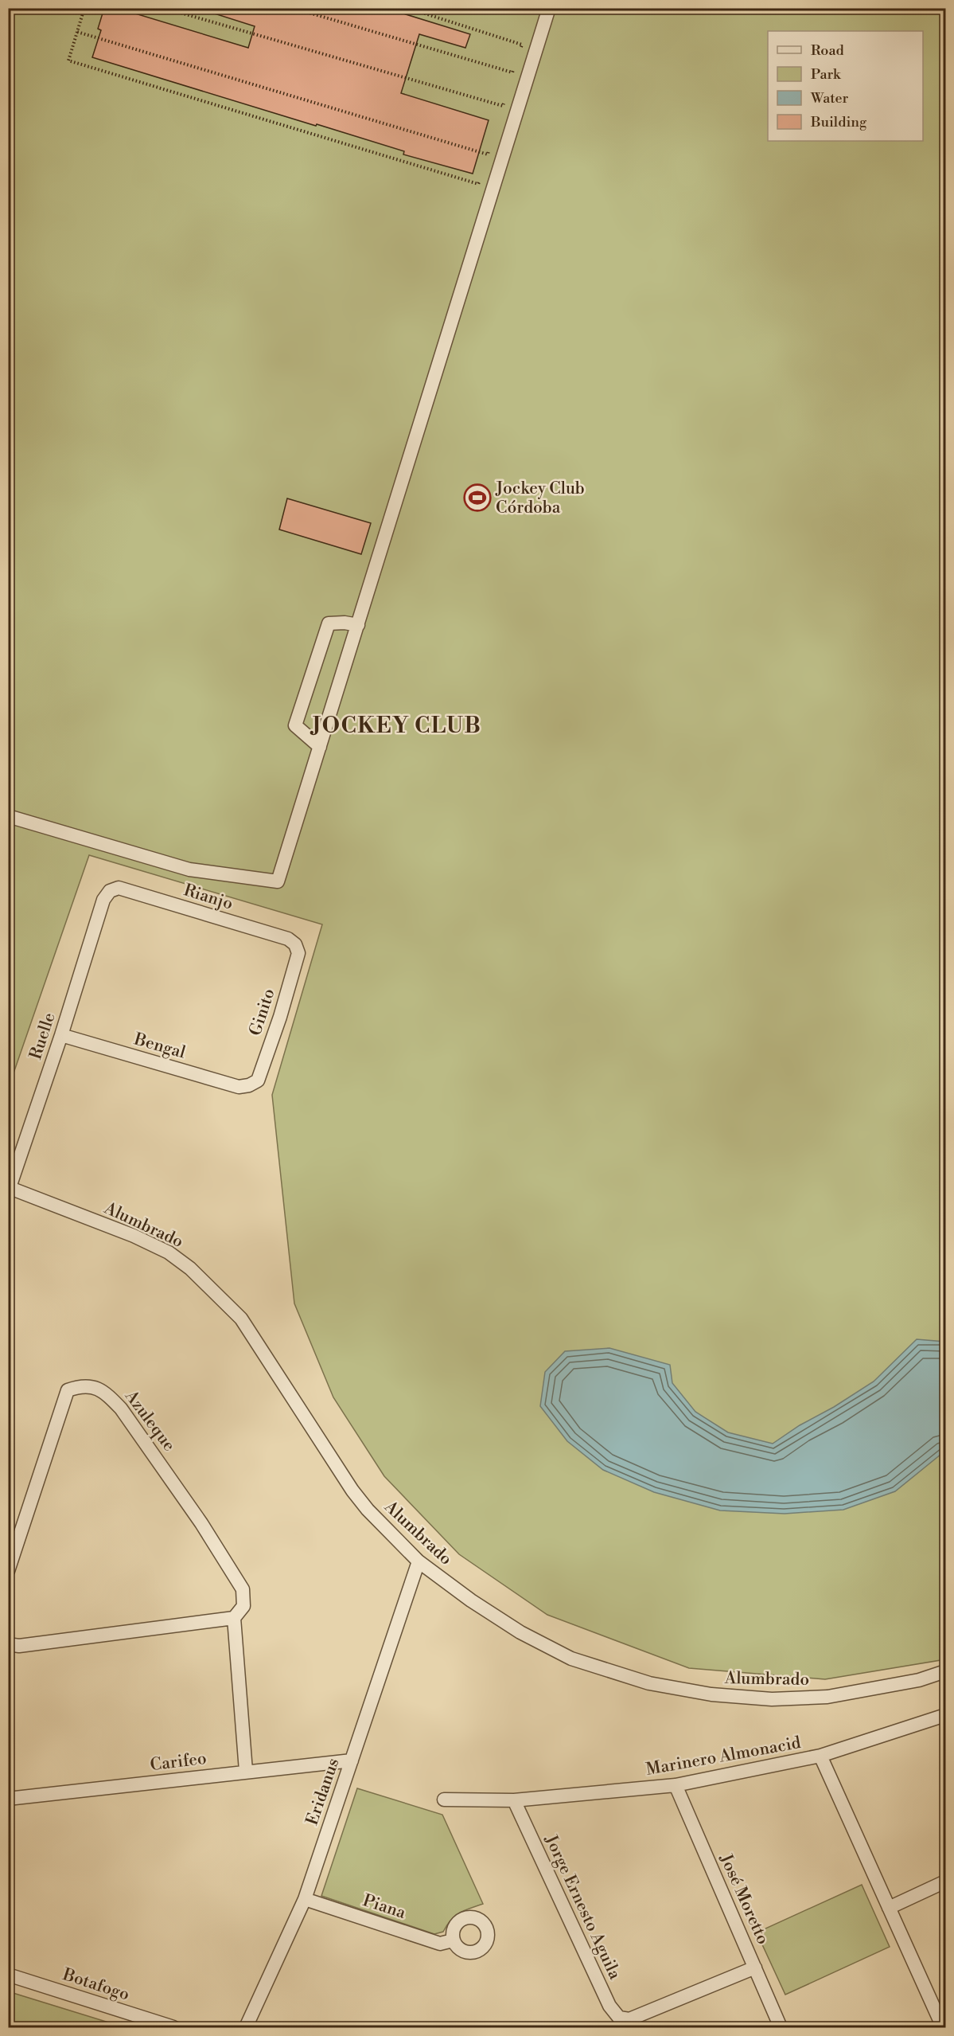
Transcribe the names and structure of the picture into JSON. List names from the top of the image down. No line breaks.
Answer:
{"streets":{"street":["Rianjo","Ginito","Ruelle","Bengal","Alumbrado","Azuleque","Marinero Almonacid","Carifeo","Eridanus","José Moretto","Piana","Jorge Ernesto Aguila","Botafogo"]},"crossings":[["Rianjo","Ginito"],["Rianjo","Ruelle"],["Ginito","Bengal"],["Ruelle","Bengal"],["Ruelle","Alumbrado"],["Alumbrado","Eridanus"],["Azuleque","Carifeo"],["Marinero Almonacid","José Moretto"],["Marinero Almonacid","Jorge Ernesto Aguila"],["Carifeo","Eridanus"],["Eridanus","Piana"],["José Moretto","Jorge Ernesto Aguila"]],"districts":["JOCKEY CLUB"],"places":{"sports":["Jockey Club Córdoba"]},"legend":["Road","Park","Water","Building"]}
